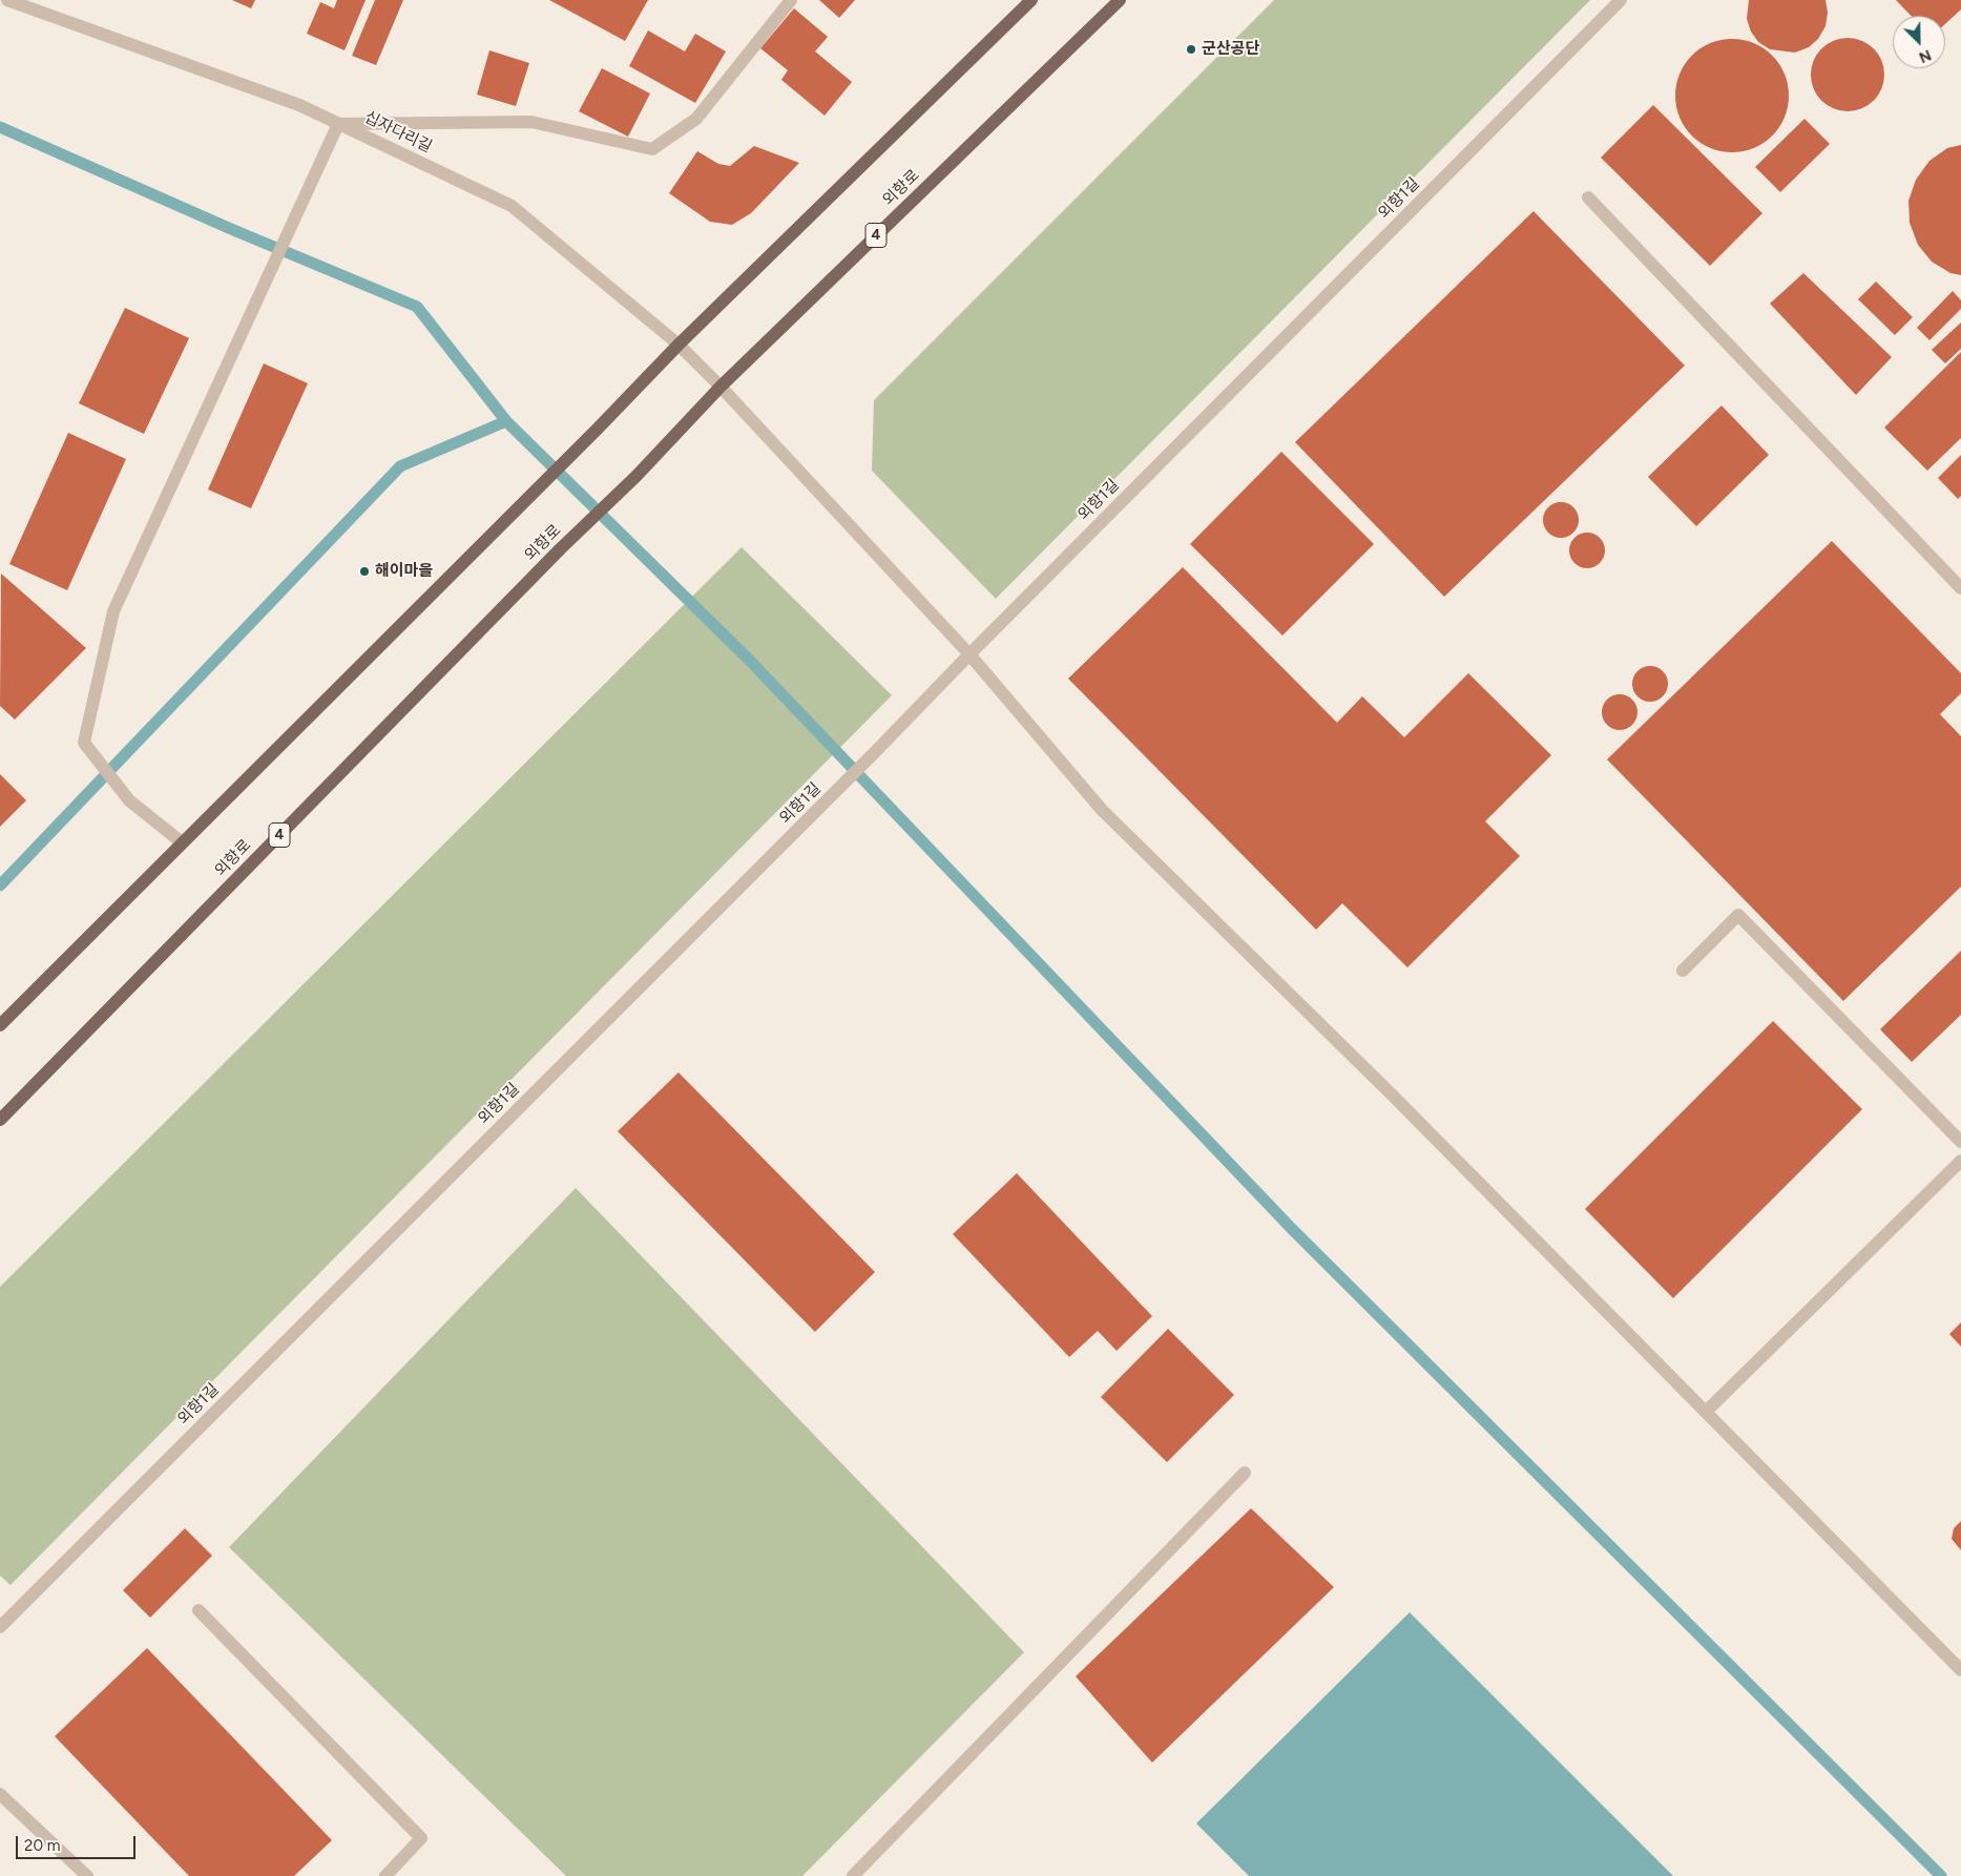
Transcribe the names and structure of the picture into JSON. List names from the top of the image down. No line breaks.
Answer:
{"streets":{"main road":["외항로","4"],"street":["십자다리길","외항1길"]},"crossings":[["십자다리길","외항로"],["십자다리길","외항1길"]],"places":["군산공단","해이마을"],"scale_bar":"20 m","north":"bottom right"}
